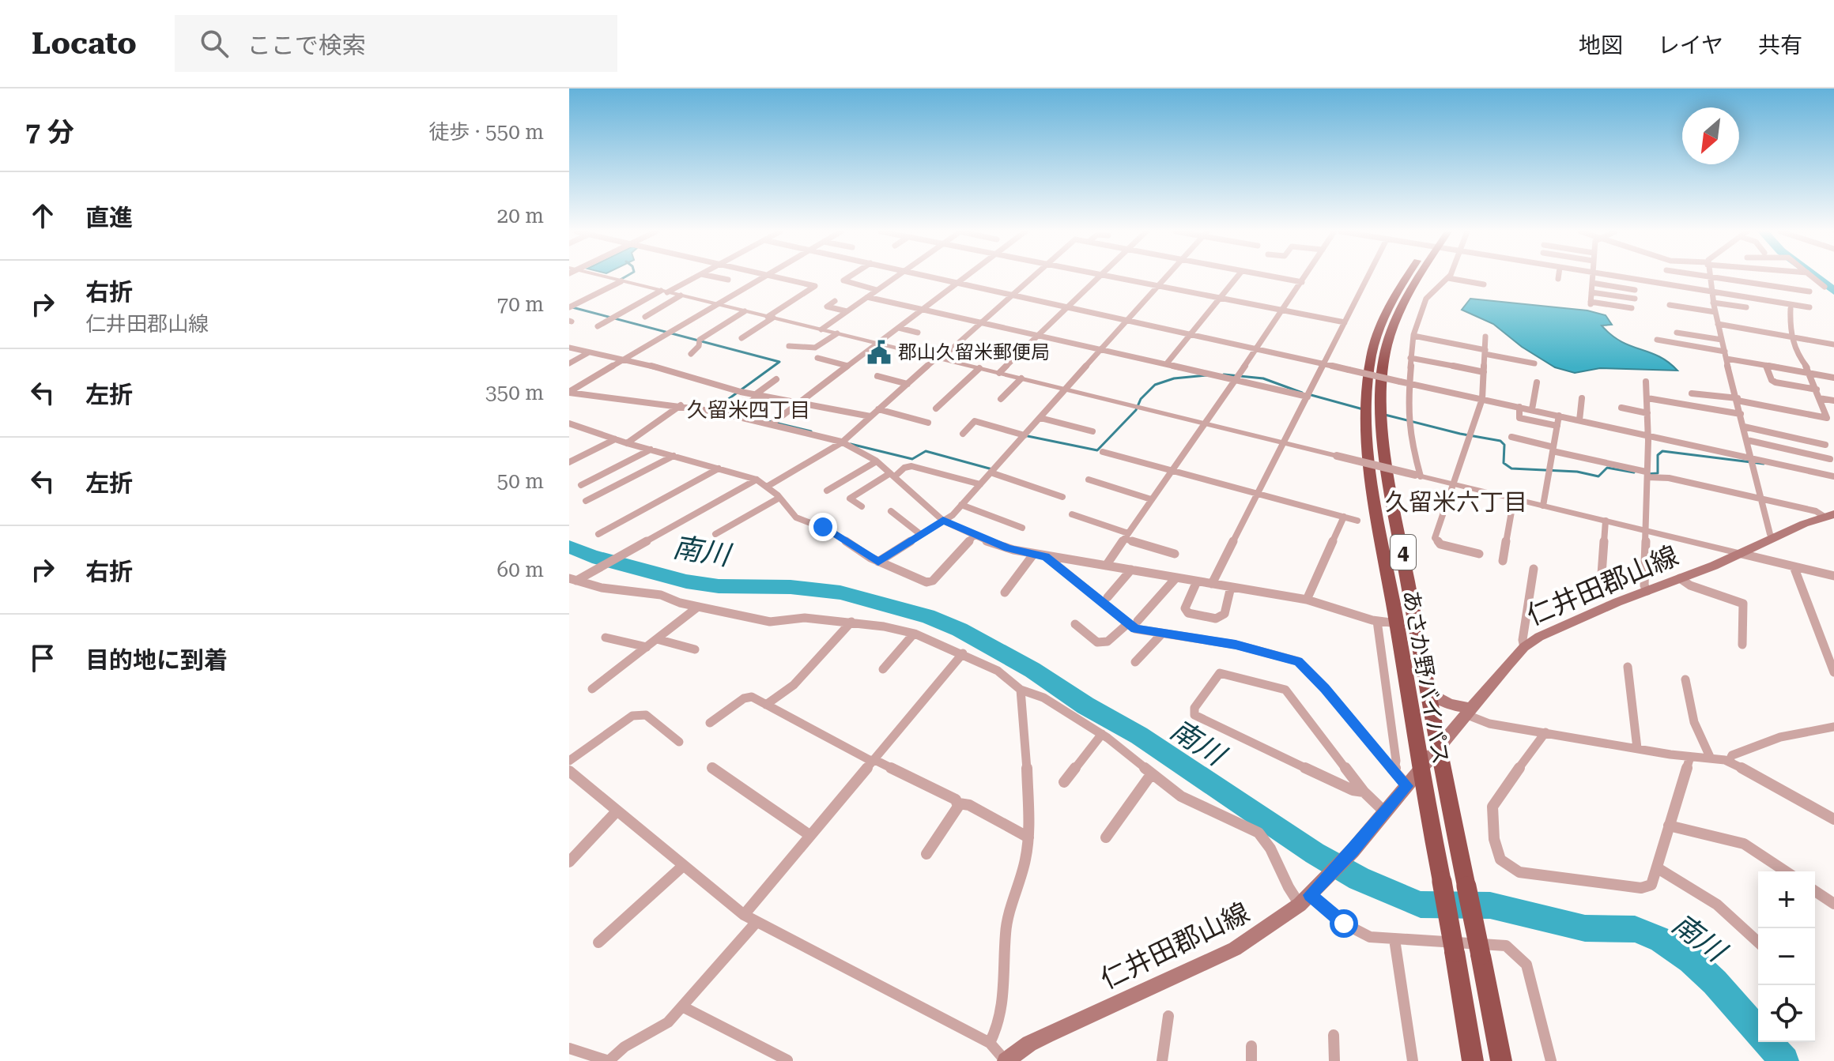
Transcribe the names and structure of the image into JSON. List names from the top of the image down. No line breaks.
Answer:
{"streets":{"highway":["4","あさか野バイパス"],"main road":["仁井田郡山線"]},"crossings":[["仁井田郡山線","あさか野バイパス"]],"districts":["久留米四丁目","久留米六丁目"],"water":["南川"],"places":{"public building":["郡山久留米郵便局"]},"north":"bottom left","page":{"header":"Locato","search":"ここで検索","nav":["地図","レイヤ","共有"],"heading":["7 分","徒歩 · 550 m"],"list":[["直進","20 m"],["右折","仁井田郡山線","70 m"],["左折","350 m"],["左折","50 m"],["右折","60 m"],"目的地に到着"],"map_buttons":["+","−"]}}
